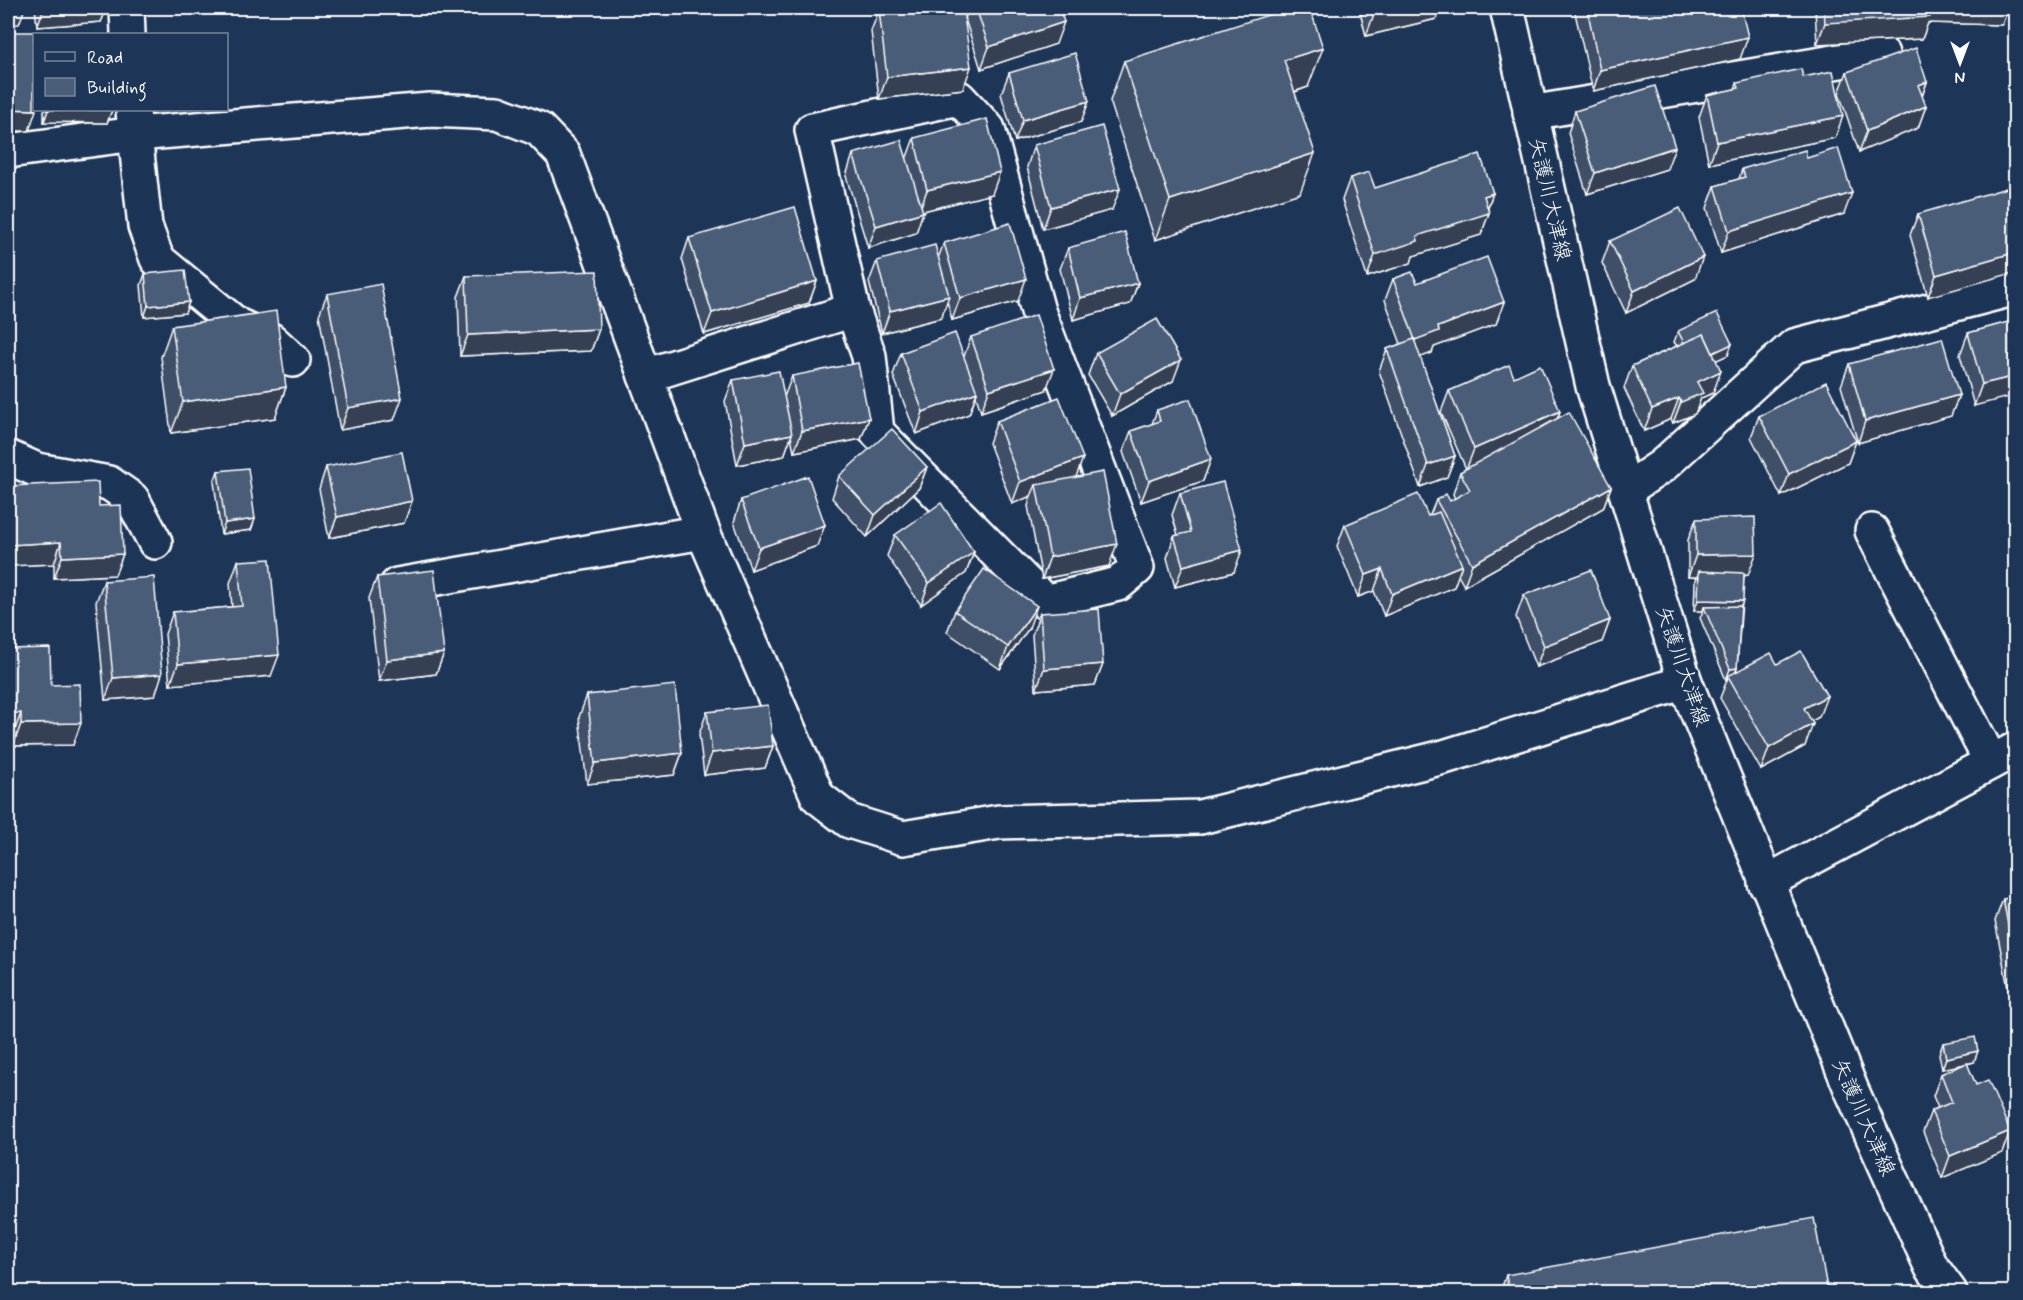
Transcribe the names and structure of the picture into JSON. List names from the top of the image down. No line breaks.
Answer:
{"streets":{"street":["矢護川大津線"]},"legend":["Road","Building"],"north":"bottom"}
